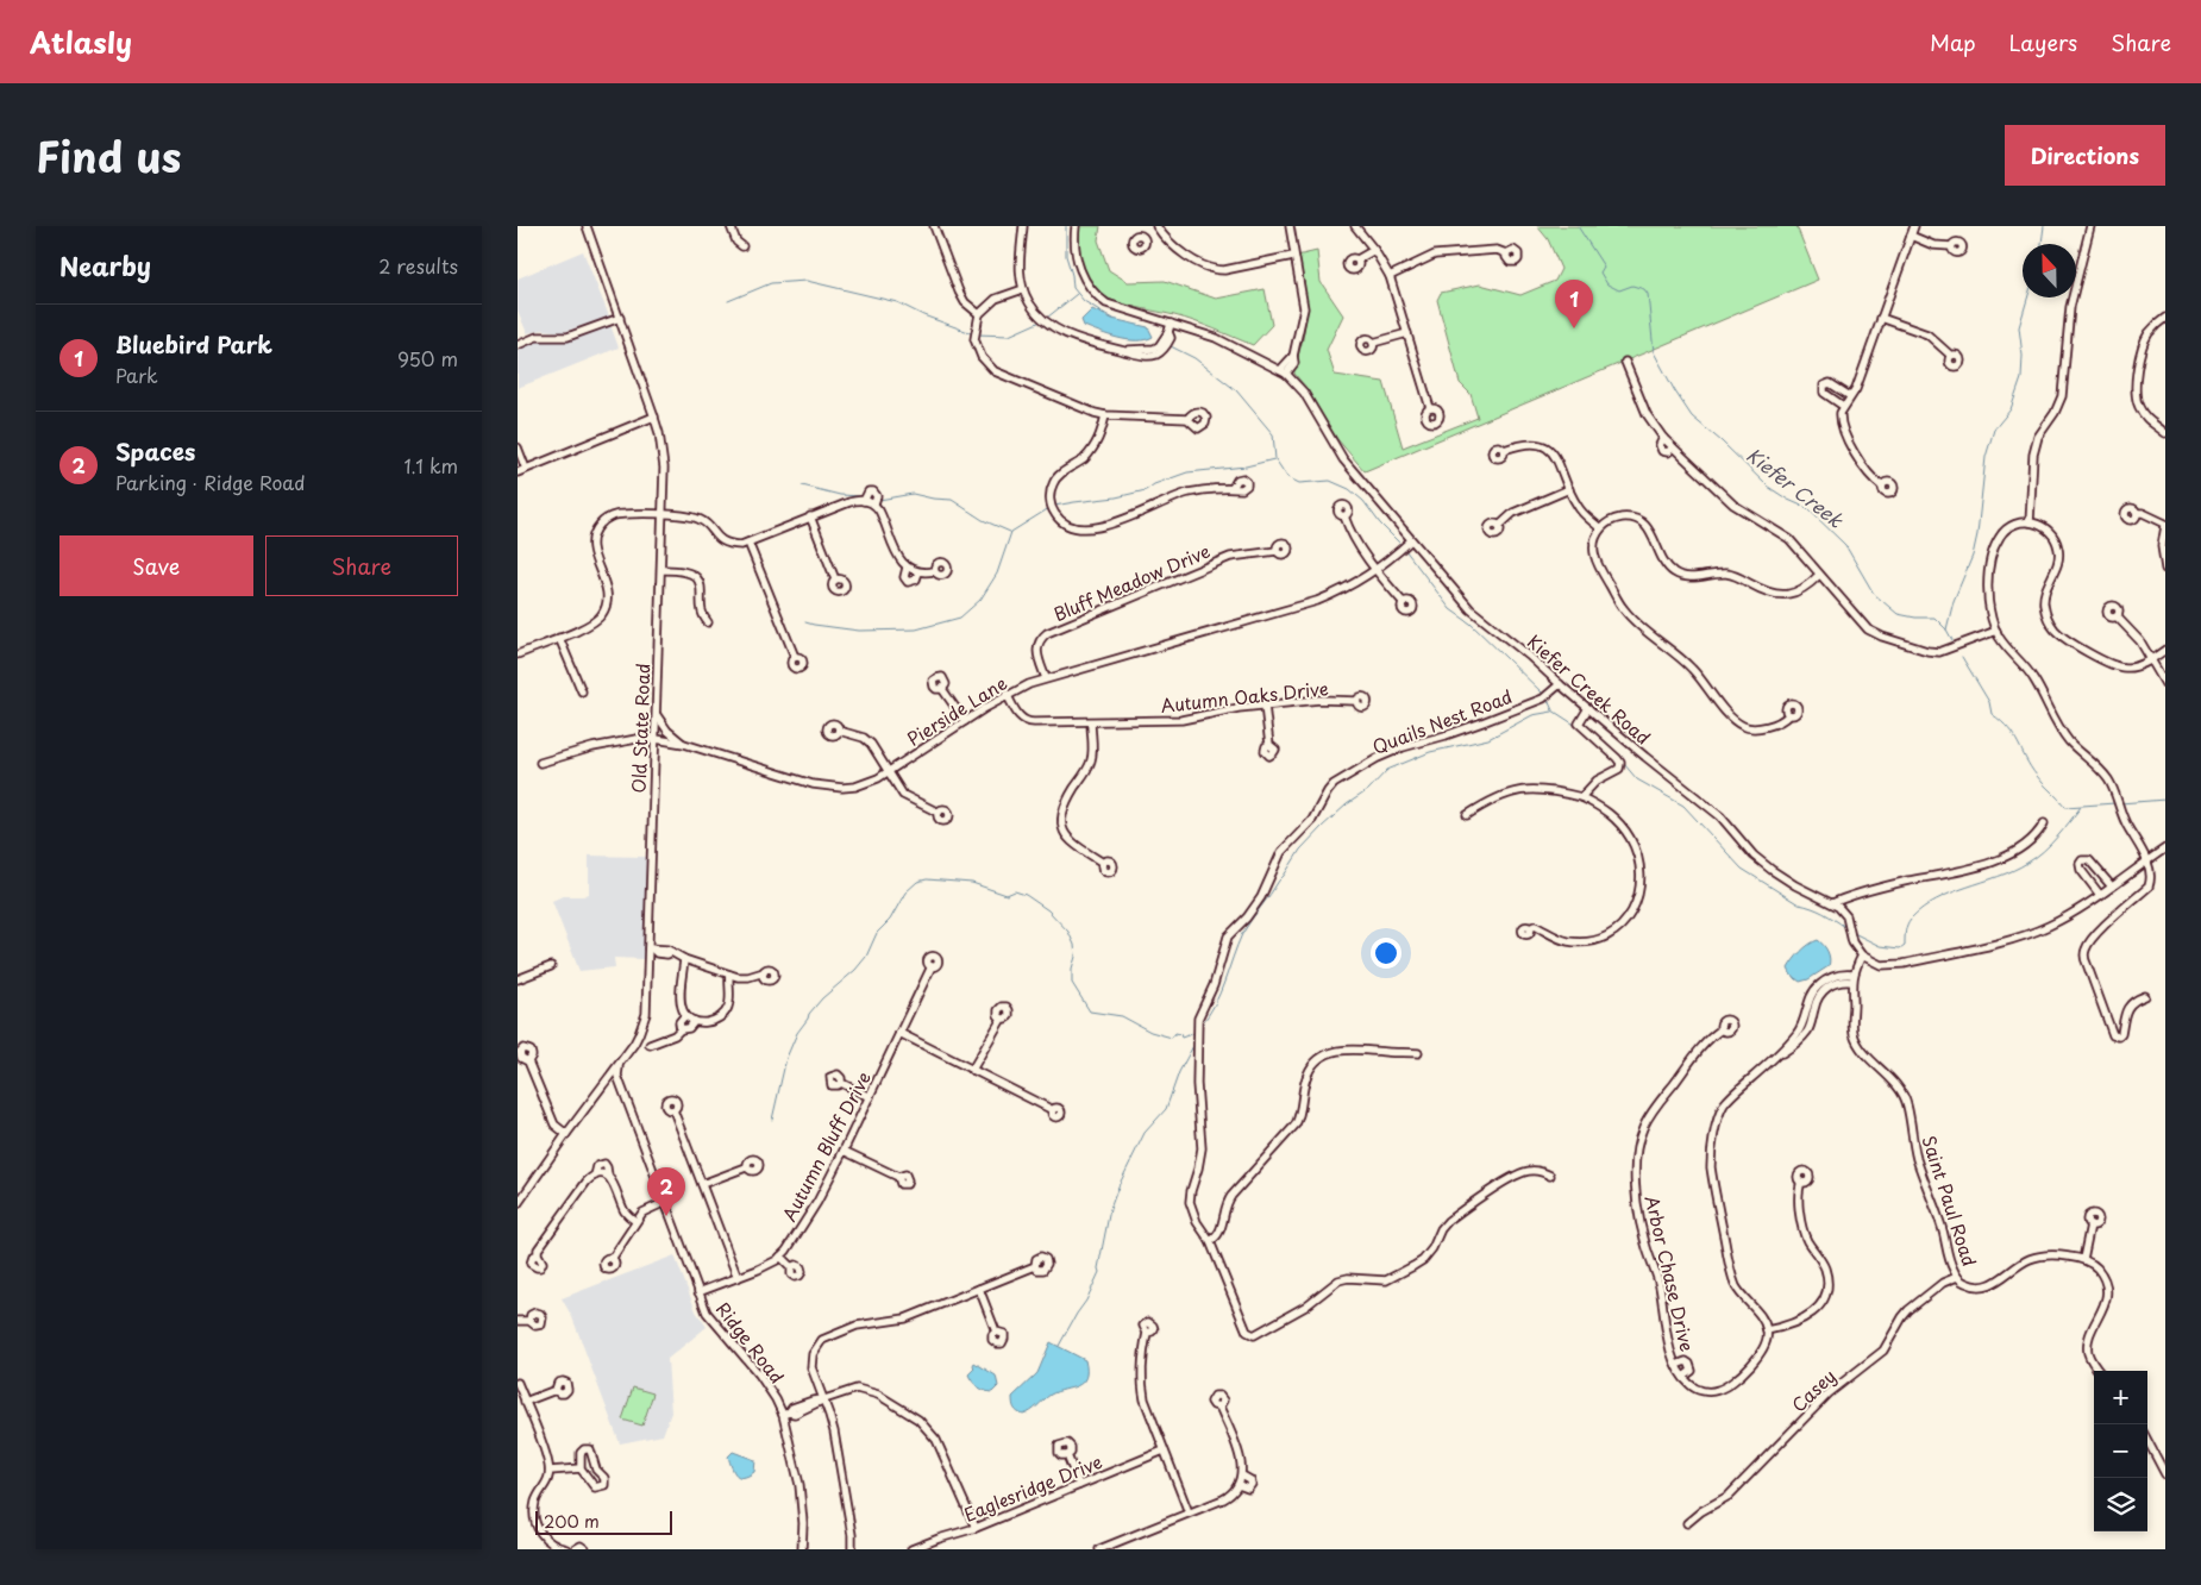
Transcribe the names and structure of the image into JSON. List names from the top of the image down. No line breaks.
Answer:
{"streets":{"street":["Bluff Meadow Drive","Kiefer Creek Road","Autumn Oaks Drive","Pierside Lane","Quails Nest Road","Old State Road","Autumn Bluff Drive","Saint Paul Road","Arbor Chase Drive","Ridge Road","Casey","Eaglesridge Drive"]},"crossings":[["Bluff Meadow Drive","Pierside Lane"],["Kiefer Creek Road","Pierside Lane"],["Kiefer Creek Road","Quails Nest Road"],["Autumn Oaks Drive","Pierside Lane"],["Pierside Lane","Old State Road"],["Old State Road","Ridge Road"],["Autumn Bluff Drive","Ridge Road"],["Saint Paul Road","Casey"]],"water":["Kiefer Creek"],"scale_bar":"200 m","north":"top","page":{"header":"Atlasly","nav":["Map","Layers","Share"],"title":"Find us","buttons":["Directions",["Save","Share"]],"heading":["Nearby","2 results"],"pins":["1","2"],"list":[{"mark":"1","name":"Bluebird Park","note":"Park","value":"950 m"},{"mark":"2","name":"Spaces","note":"Parking · Ridge Road","value":"1.1 km"}],"map_buttons":["+","−"],"scale":"200 m"}}
